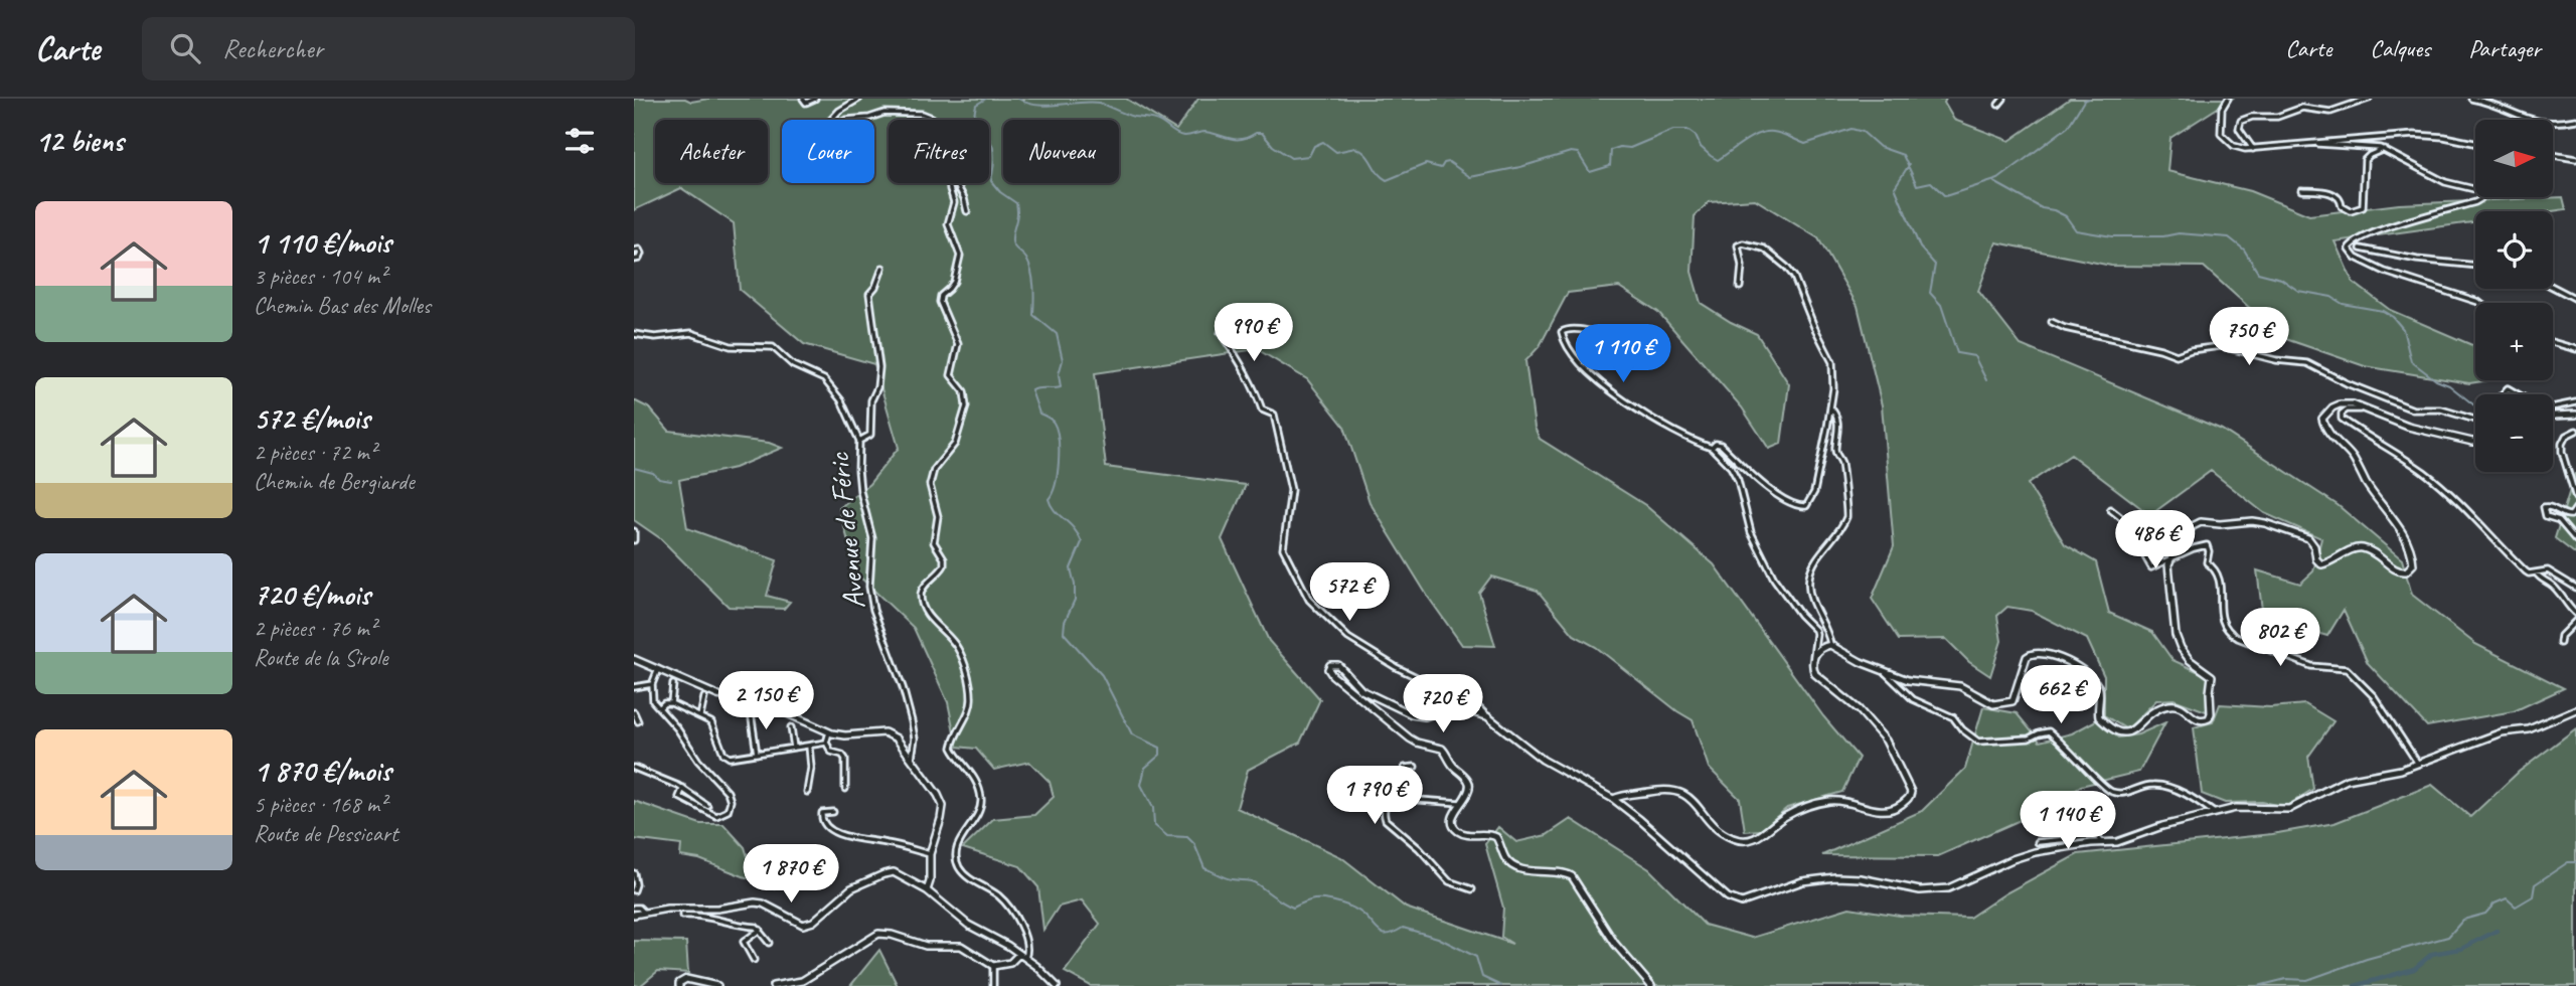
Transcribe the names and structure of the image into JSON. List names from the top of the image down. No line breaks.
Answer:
{"streets":{"street":["Avenue de Féric"]},"north":"right","page":{"header":"Carte","search":"Rechercher","nav":["Carte","Calques","Partager"],"heading":"12 biens","map_buttons":["+","−"],"chip":["Acheter","Louer","Filtres","Nouveau"],"list":[{"name":"1 110 €/mois","note":"3 pièces · 104 m² · Chemin Bas des Molles"},{"name":"572 €/mois","note":"2 pièces · 72 m² · Chemin de Bergiarde"},{"name":"720 €/mois","note":"2 pièces · 76 m² · Route de la Sirole"},{"name":"1 870 €/mois","note":"5 pièces · 168 m² · Route de Pessicart"}],"price":["990 €","750 €","1 110 €","486 €","572 €","802 €","662 €","2 150 €","720 €","1 790 €","1 140 €","1 870 €"]}}
